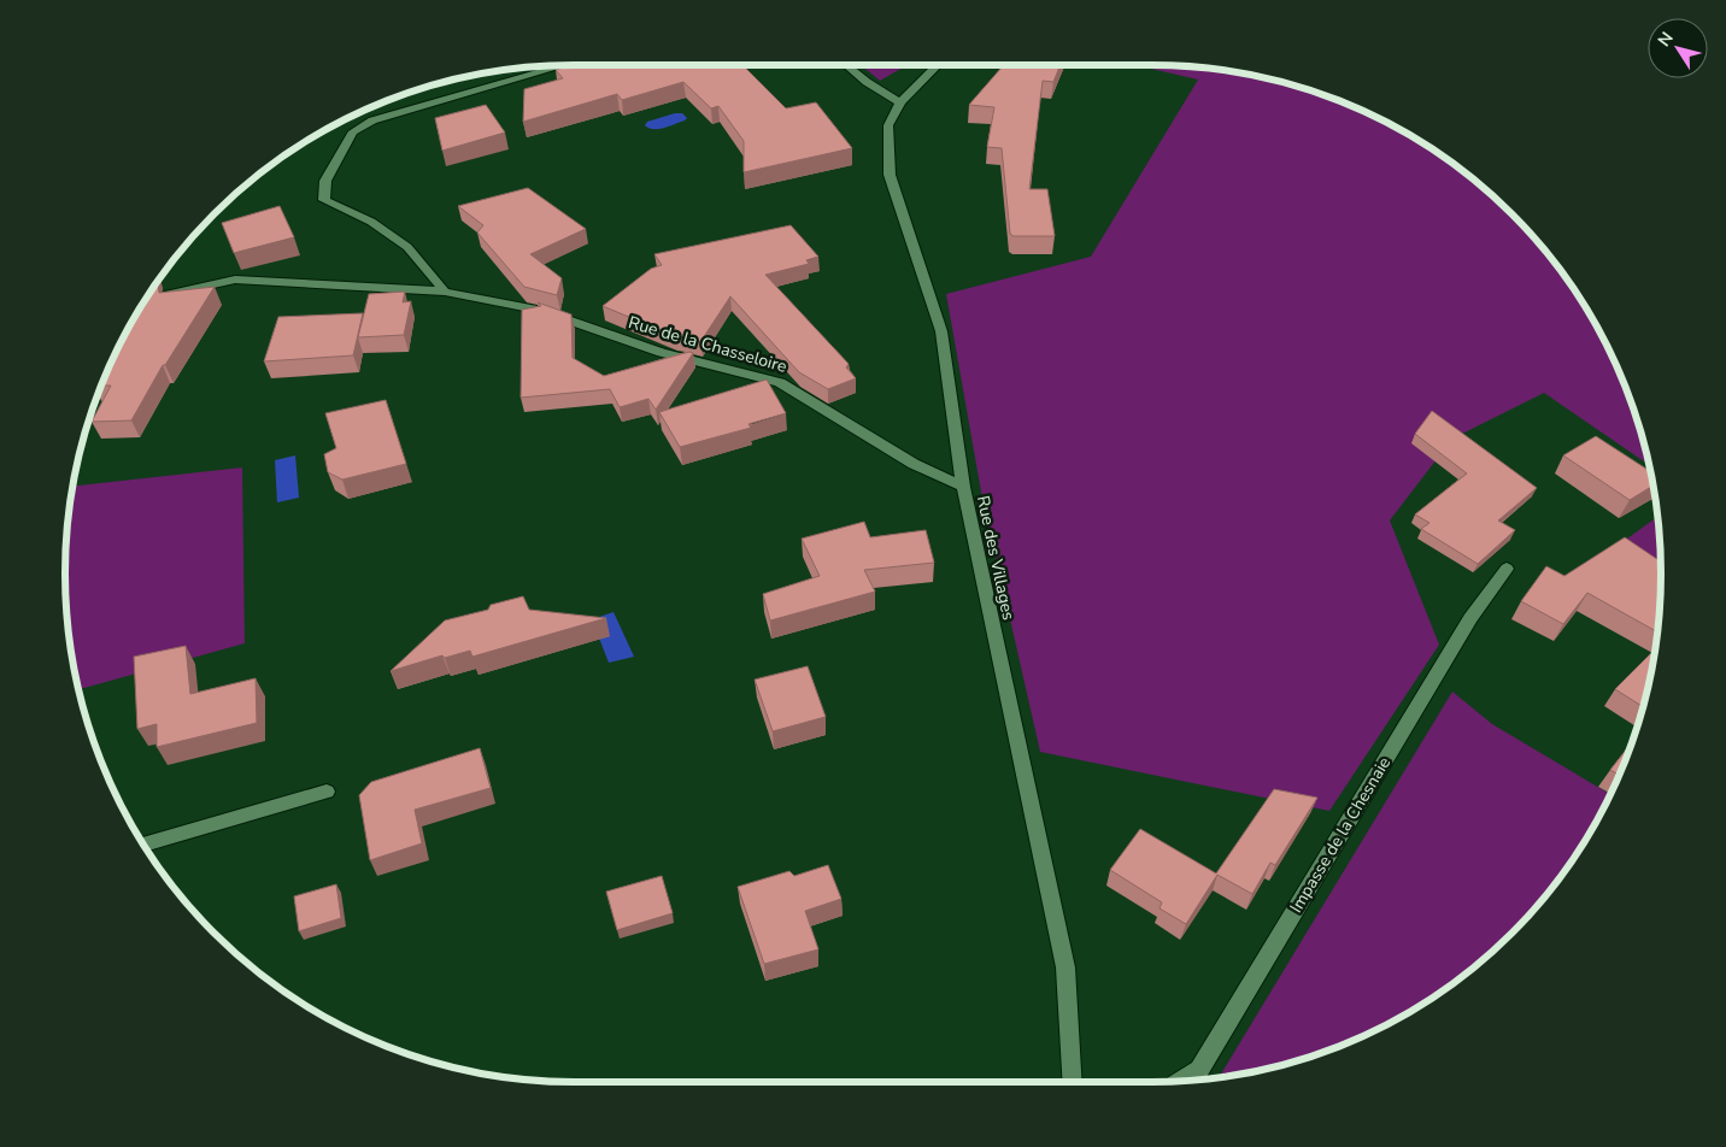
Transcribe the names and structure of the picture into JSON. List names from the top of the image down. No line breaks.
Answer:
{"streets":{"street":["Rue de la Chasseloire","Rue des Villages","Impasse de la Chesnaie"]},"crossings":[["Rue de la Chasseloire","Rue des Villages"]],"north":"top left"}
